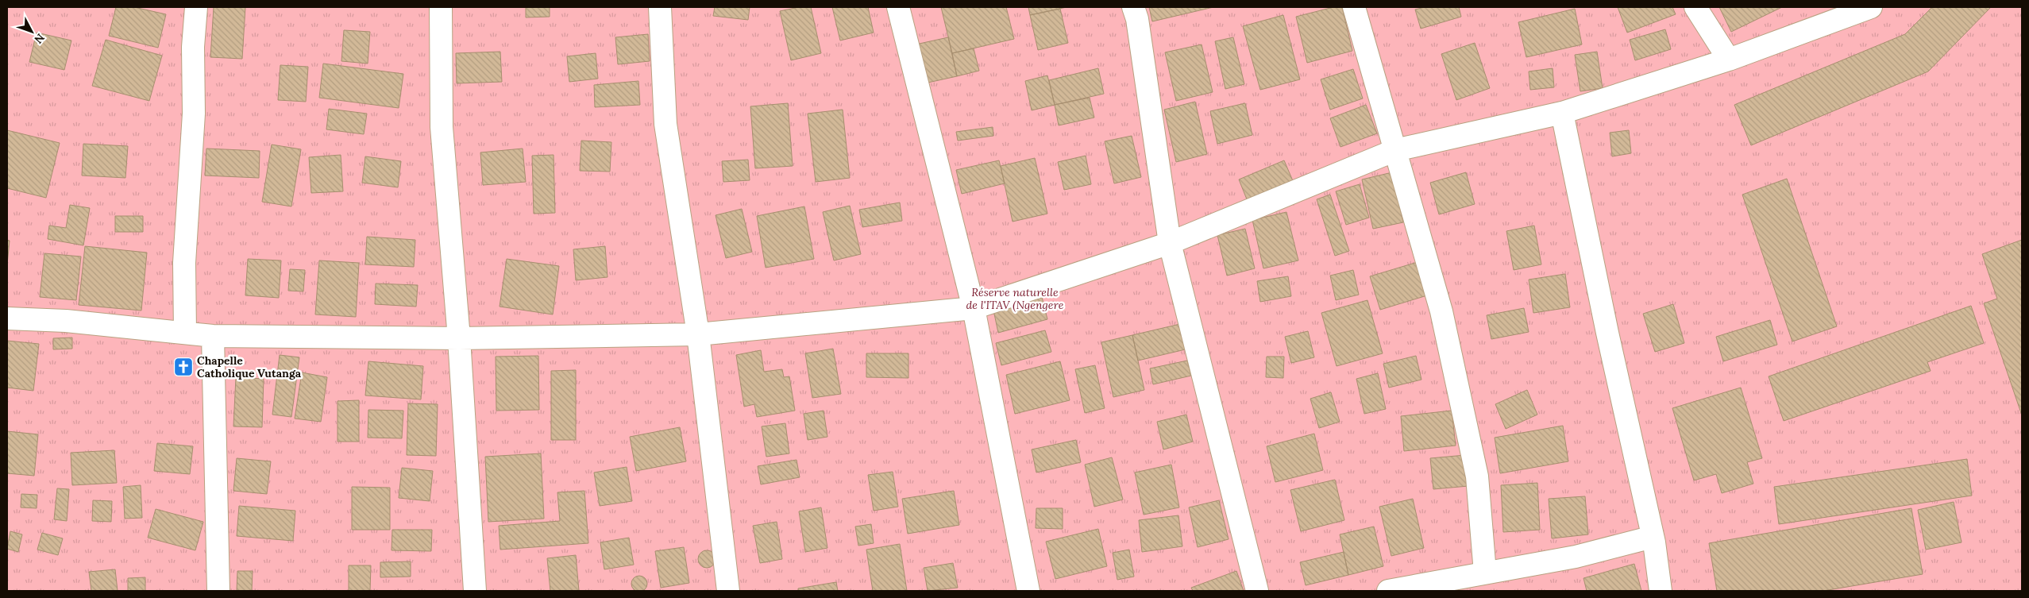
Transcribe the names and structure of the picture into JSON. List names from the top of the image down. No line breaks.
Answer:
{"parks":["Réserve naturelle de l'ITAV (Ngengere"],"places":{"church":["Chapelle Catholique Vutanga"]},"north":"bottom right"}
